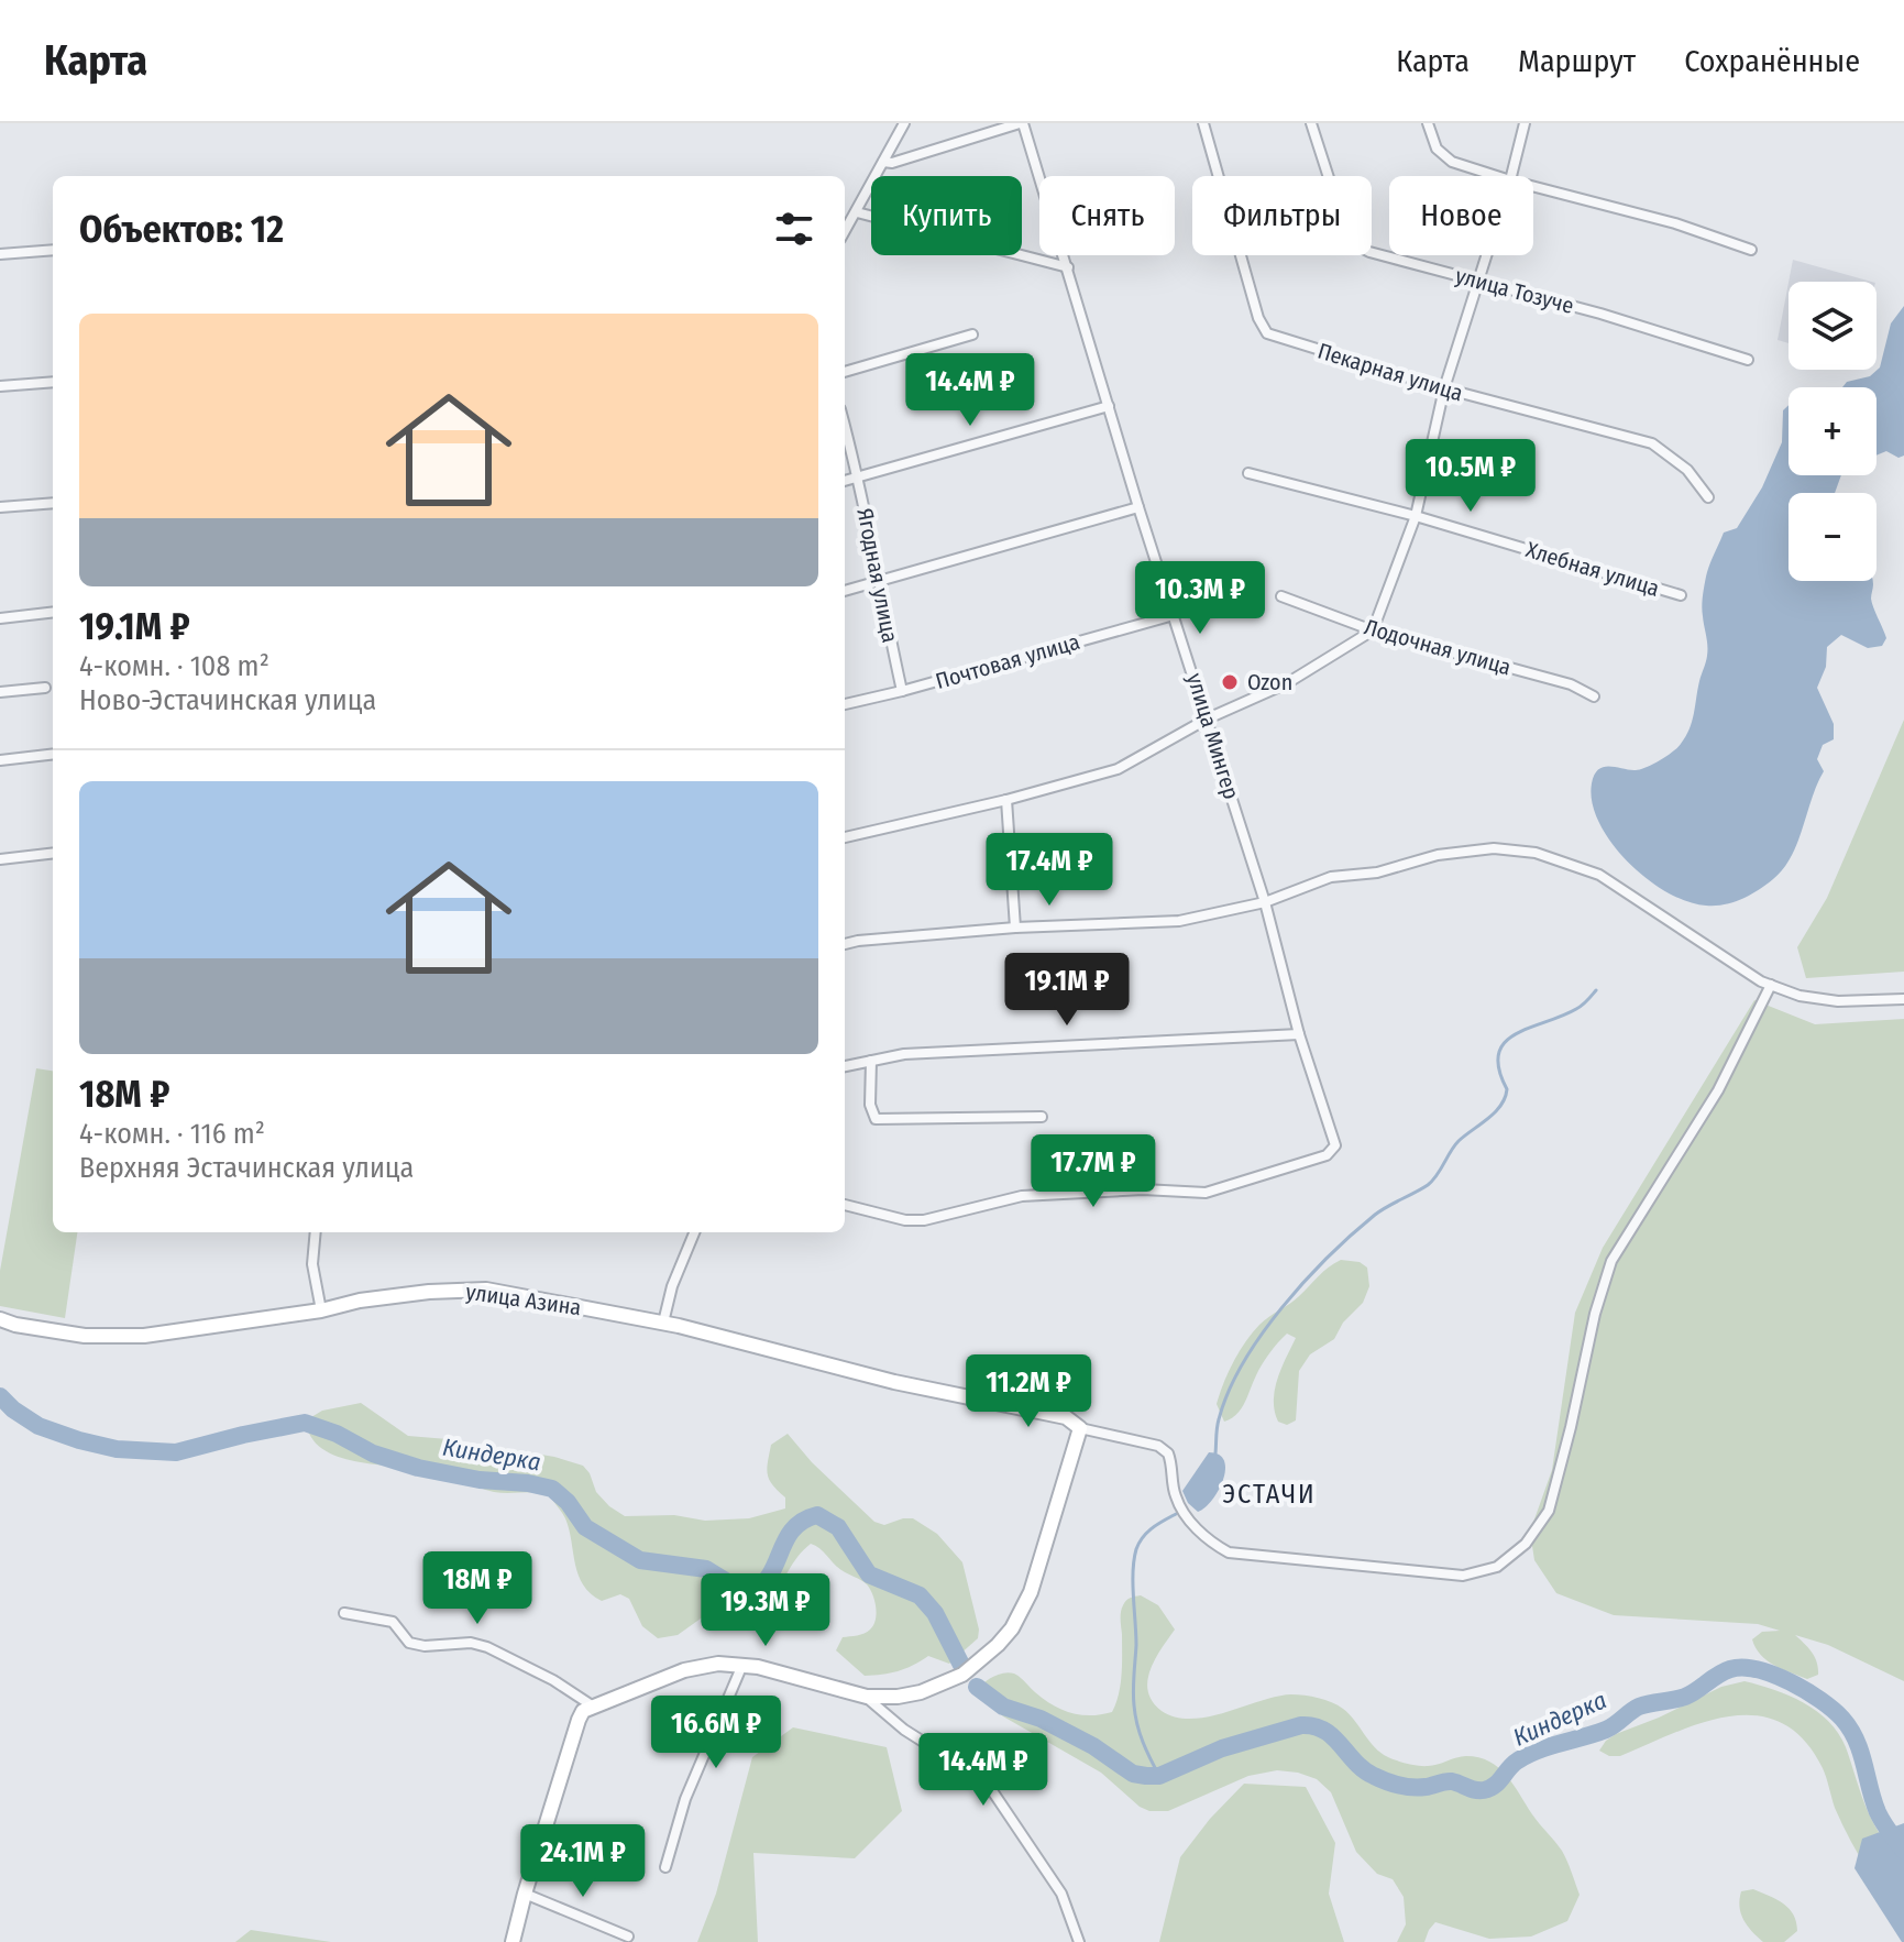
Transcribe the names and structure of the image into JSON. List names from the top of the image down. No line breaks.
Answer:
{"streets":{"street":["улица Тозуче","Пекарная улица","Хлебная улица","Ягодная улица","Лодочная улица","Почтовая улица","улица Мингер","улица Азина"]},"crossings":[["Ягодная улица","Почтовая улица"],["Почтовая улица","улица Мингер"]],"districts":["ЭСТАЧИ"],"water":["Киндерка"],"places":["Ozon"],"page":{"header":"Карта","nav":["Карта","Маршрут","Сохранённые"],"chip":["Купить","Снять","Фильтры","Новое"],"heading":"Объектов: 12","map_buttons":["+","−"],"list":[{"name":"19.1M ₽","note":"4-комн. · 108 m² · Ново-Эстачинская улица"},{"name":"18M ₽","note":"4-комн. · 116 m² · Верхняя Эстачинская улица"}],"price":["14.4M ₽","10.5M ₽","10.3M ₽","17.4M ₽","19.1M ₽","17.7M ₽","11.2M ₽","18M ₽","19.3M ₽","16.6M ₽","14.4M ₽","24.1M ₽"]}}
